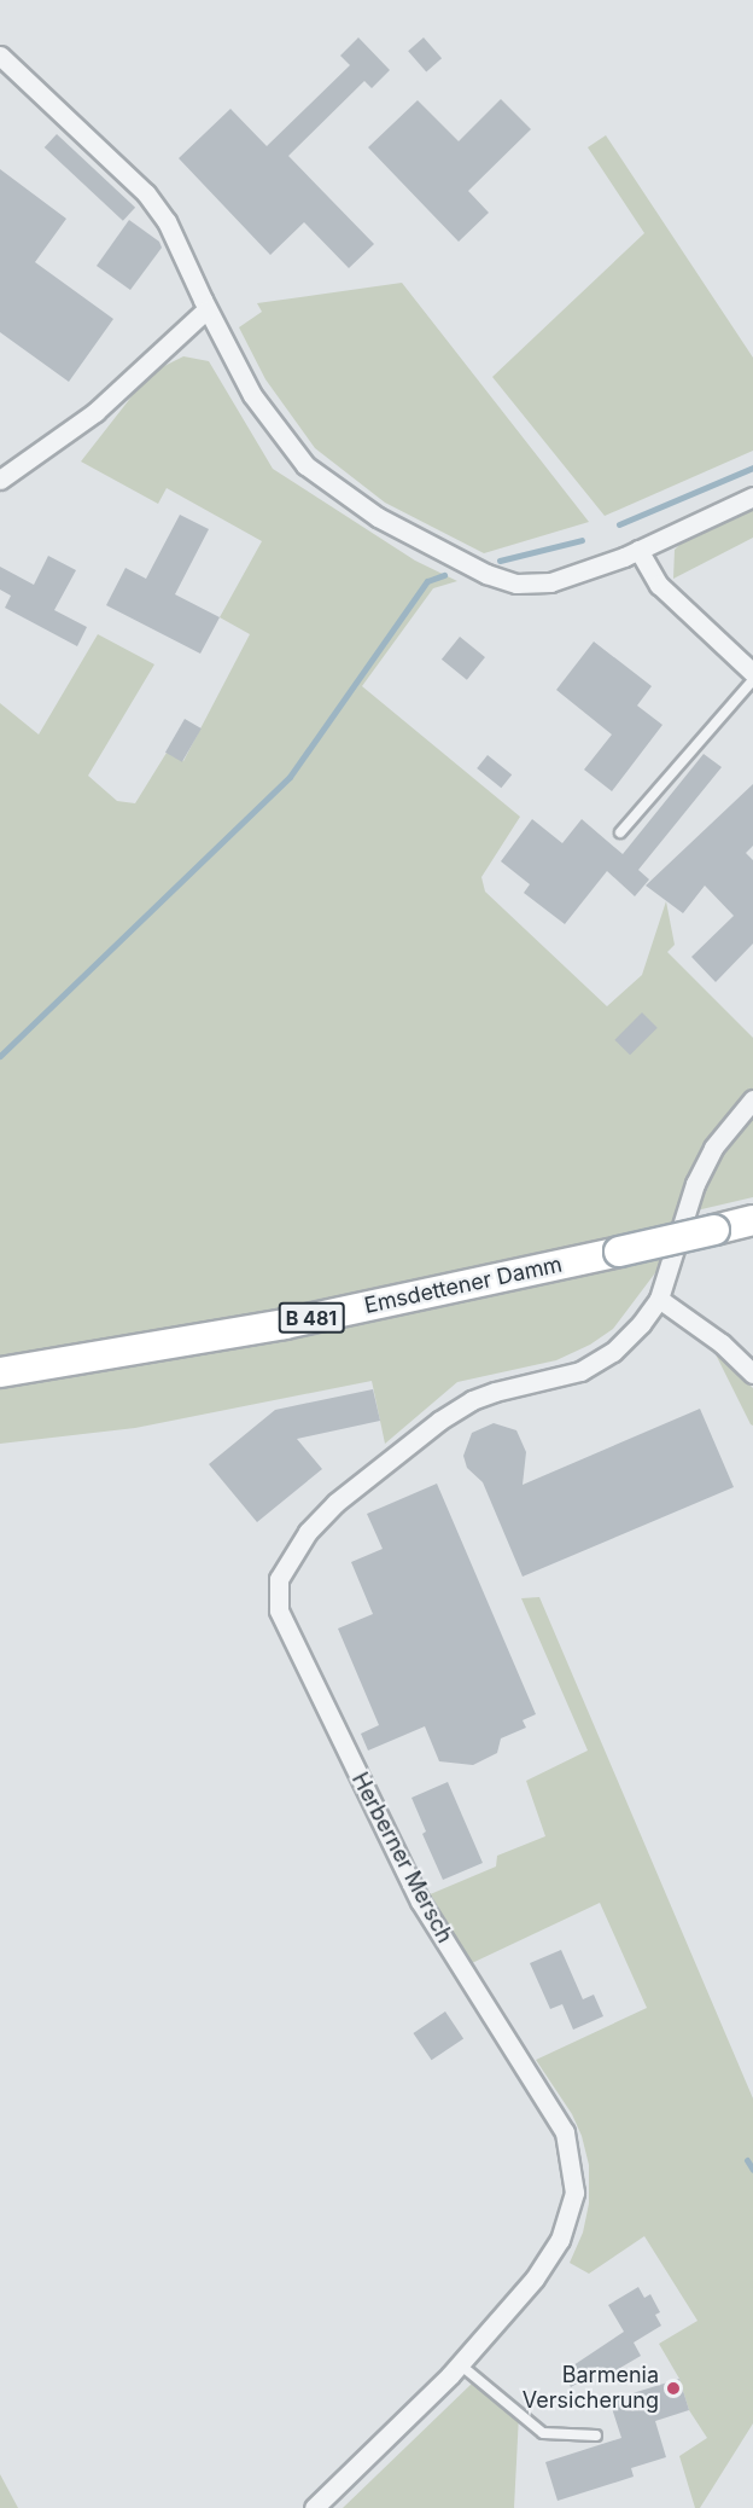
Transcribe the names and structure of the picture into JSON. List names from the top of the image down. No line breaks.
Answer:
{"streets":{"main road":["Emsdettener Damm","B 481"],"street":["Herberner Mersch"]},"places":["Barmenia Versicherung"]}
